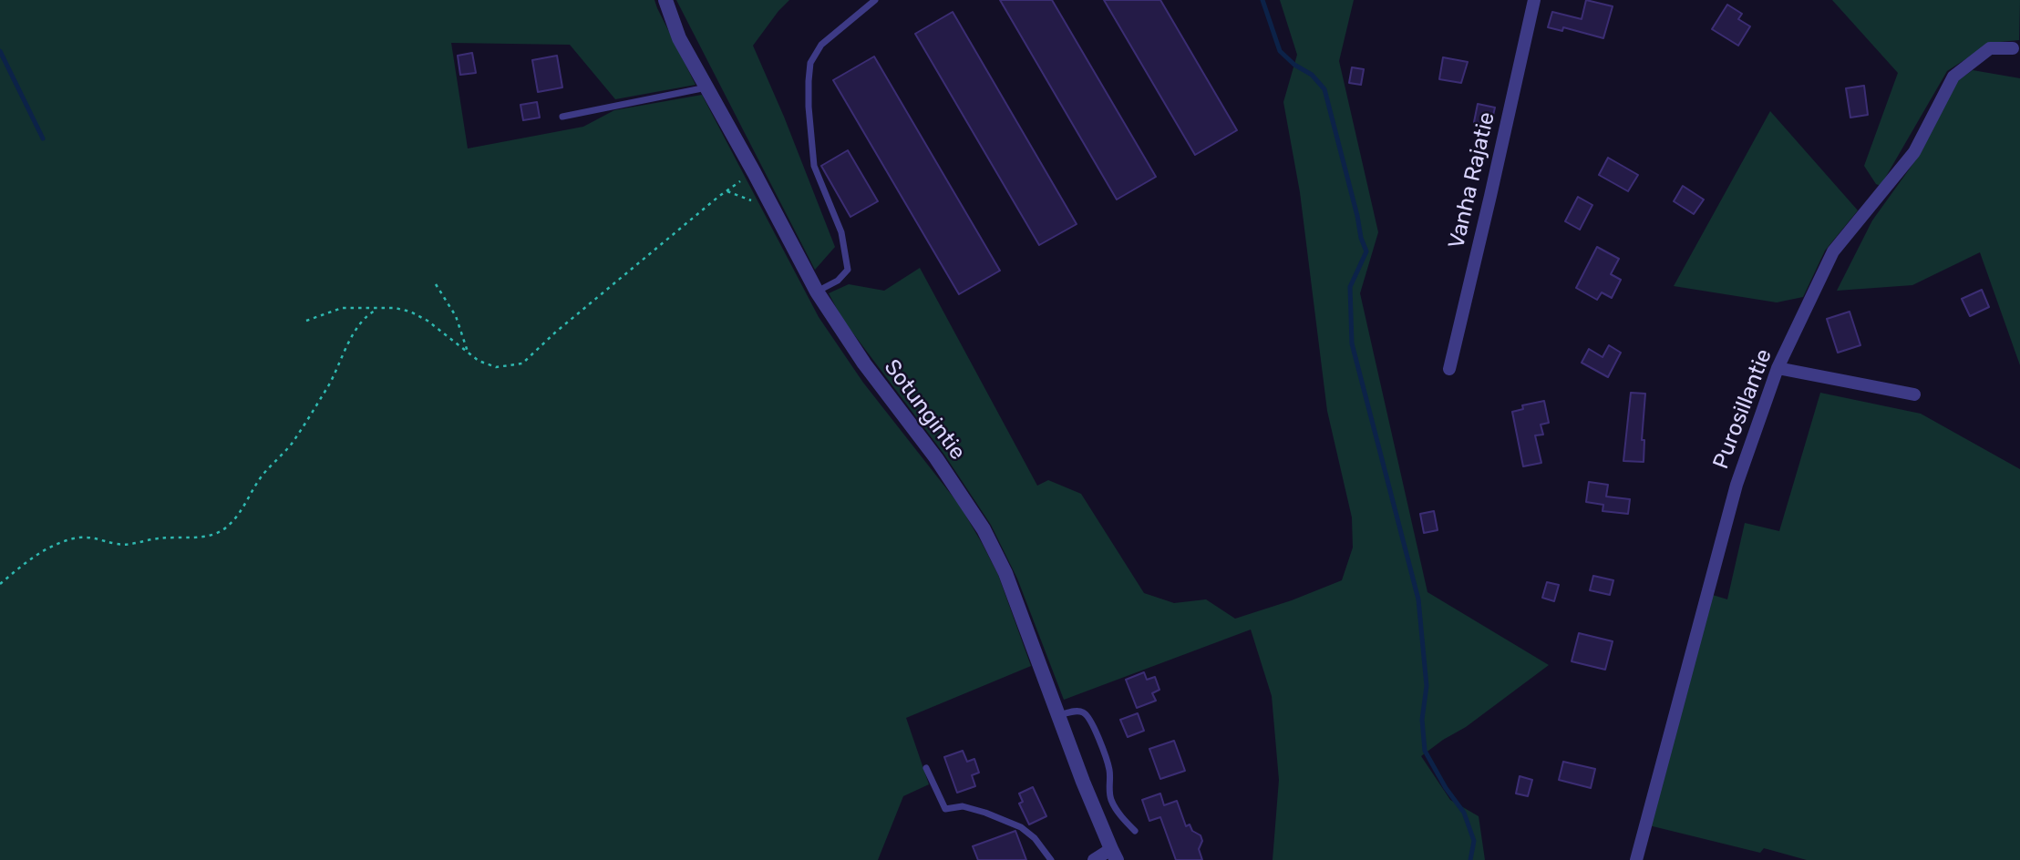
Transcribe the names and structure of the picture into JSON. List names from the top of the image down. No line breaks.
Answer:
{"streets":{"street":["Vanha Rajatie","Purosillantie","Sotungintie"]}}
